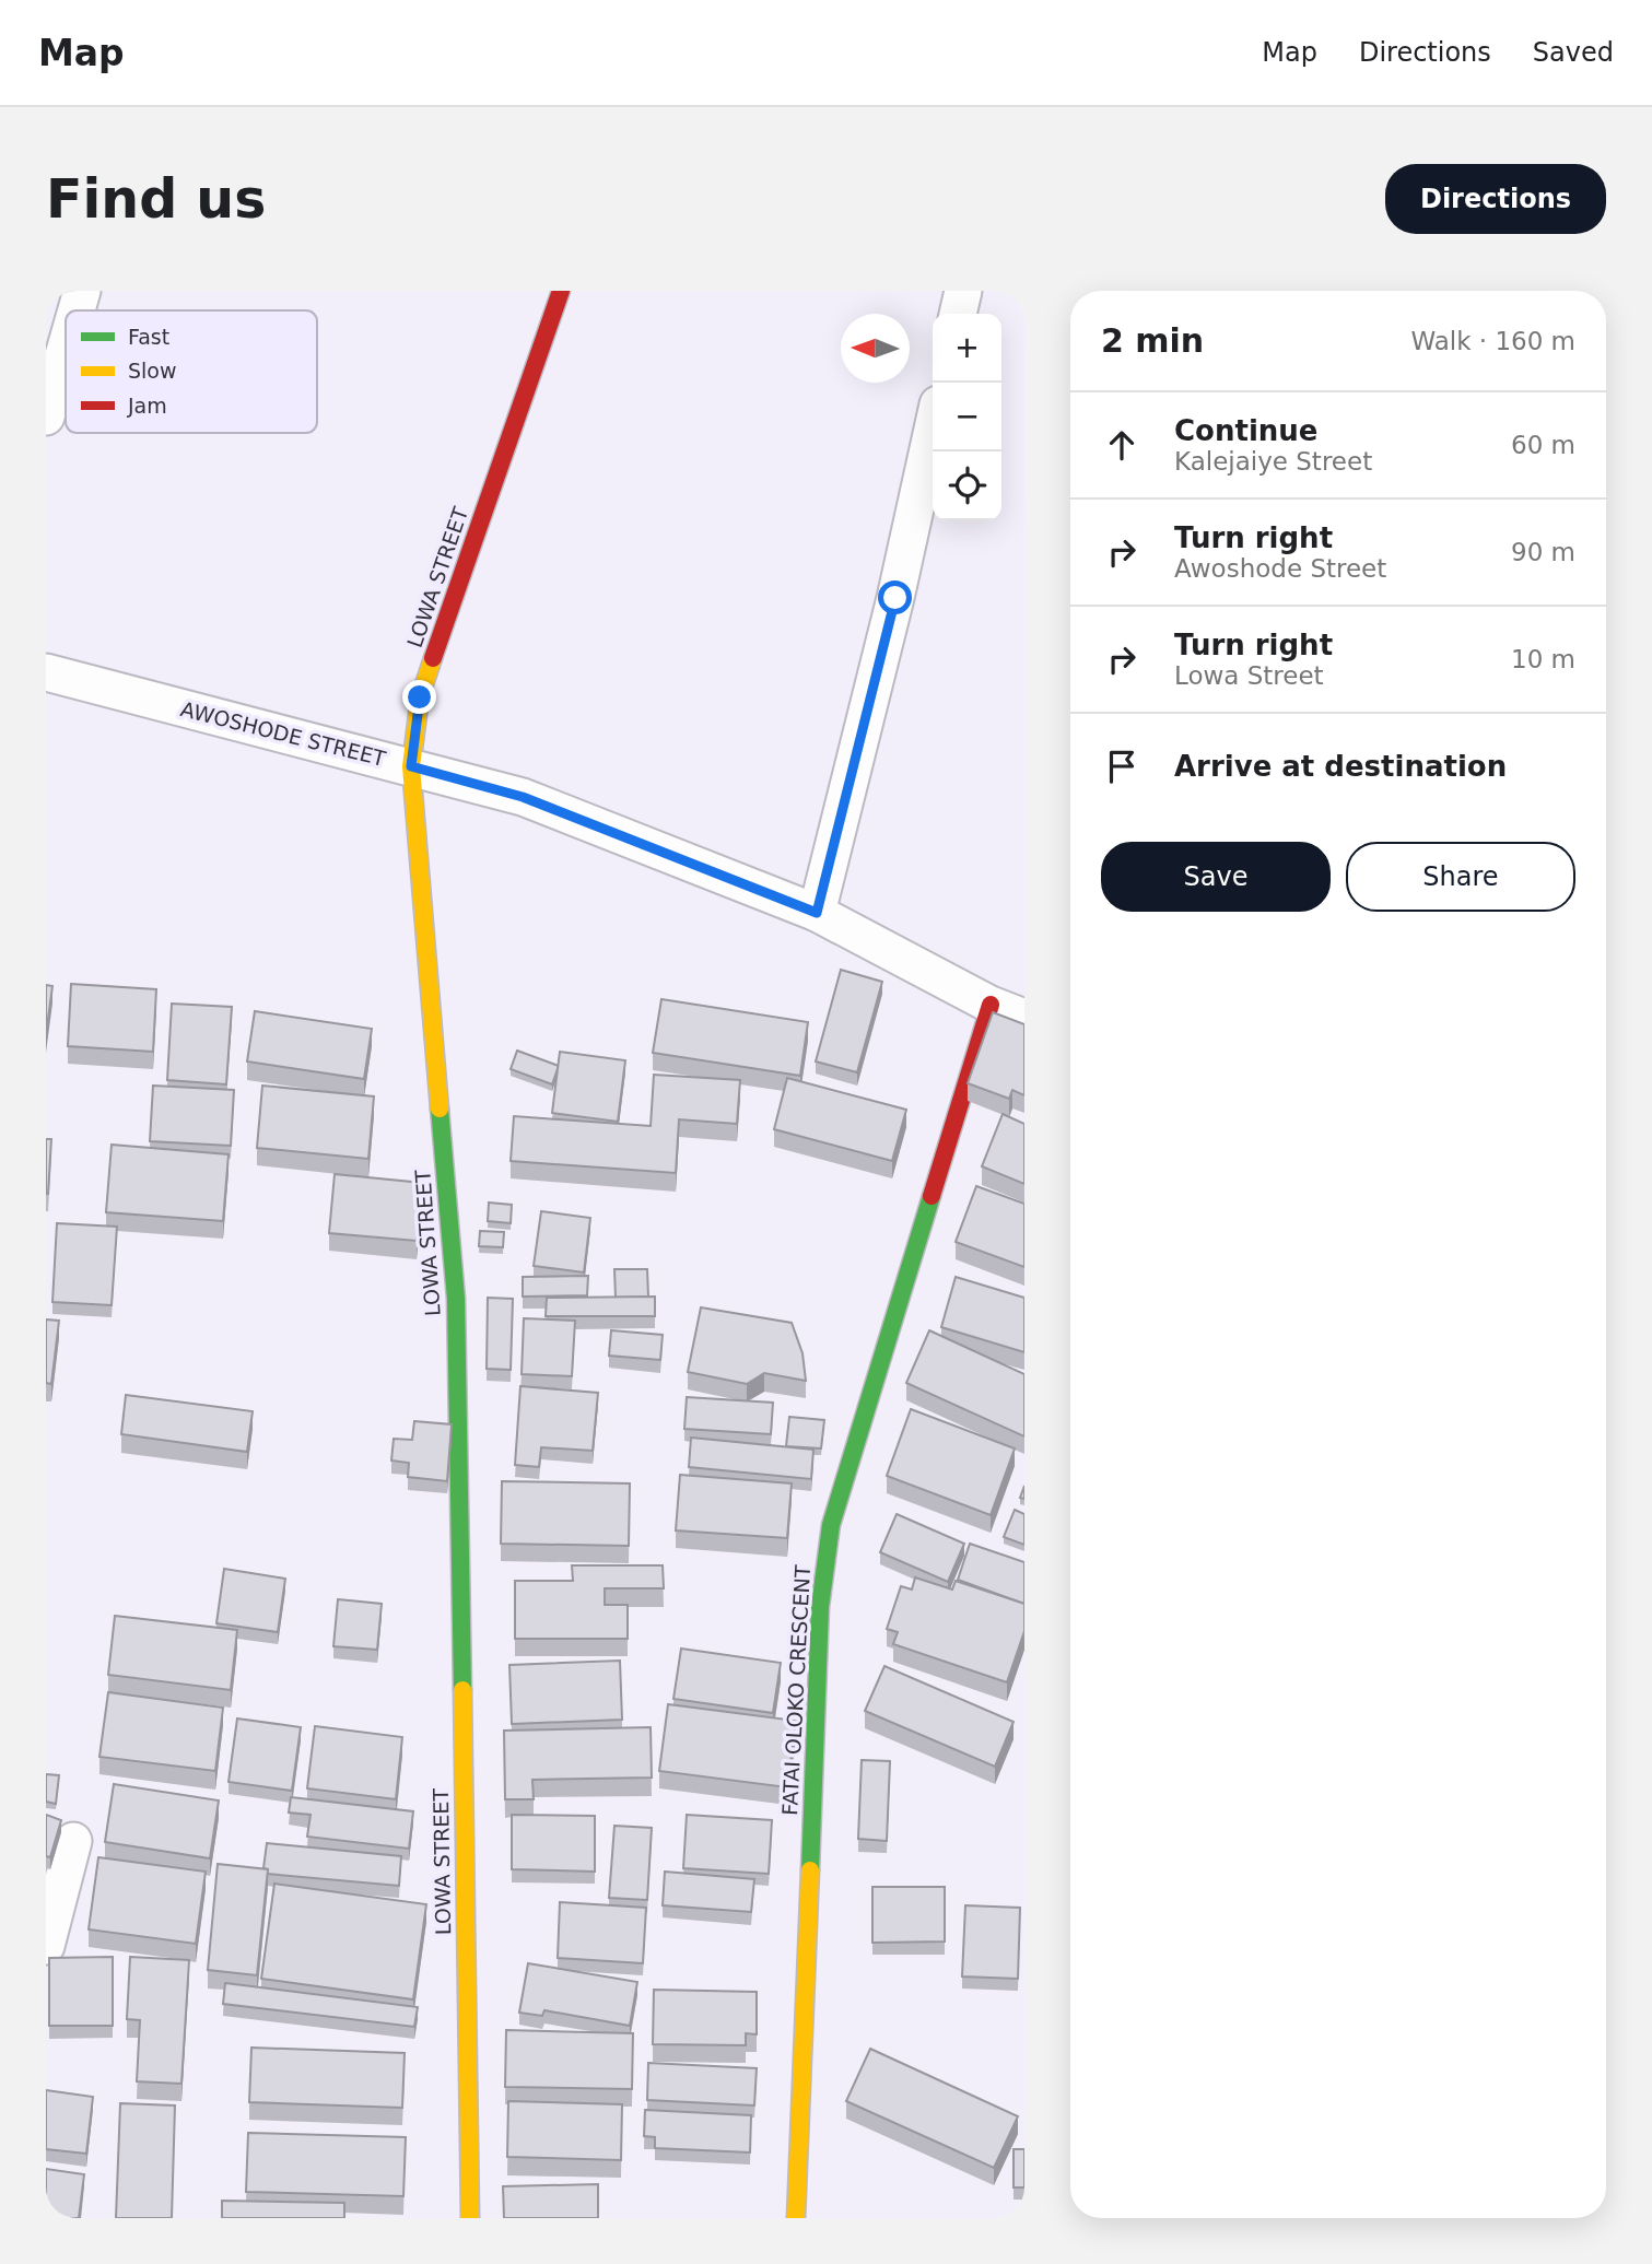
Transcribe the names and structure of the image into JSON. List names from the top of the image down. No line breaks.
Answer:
{"streets":{"street":["LOWA STREET","AWOSHODE STREET","FATAI OLOKO CRESCENT"]},"crossings":[["LOWA STREET","AWOSHODE STREET"],["AWOSHODE STREET","FATAI OLOKO CRESCENT"]],"legend":["Fast","Slow","Jam"],"north":"left","page":{"header":"Map","nav":["Map","Directions","Saved"],"buttons":["Directions",["Save","Share"]],"title":"Find us","heading":["2 min","Walk · 160 m"],"map_buttons":["+","−"],"list":[["Continue","Kalejaiye Street","60 m"],["Turn right","Awoshode Street","90 m"],["Turn right","Lowa Street","10 m"],"Arrive at destination"]}}
